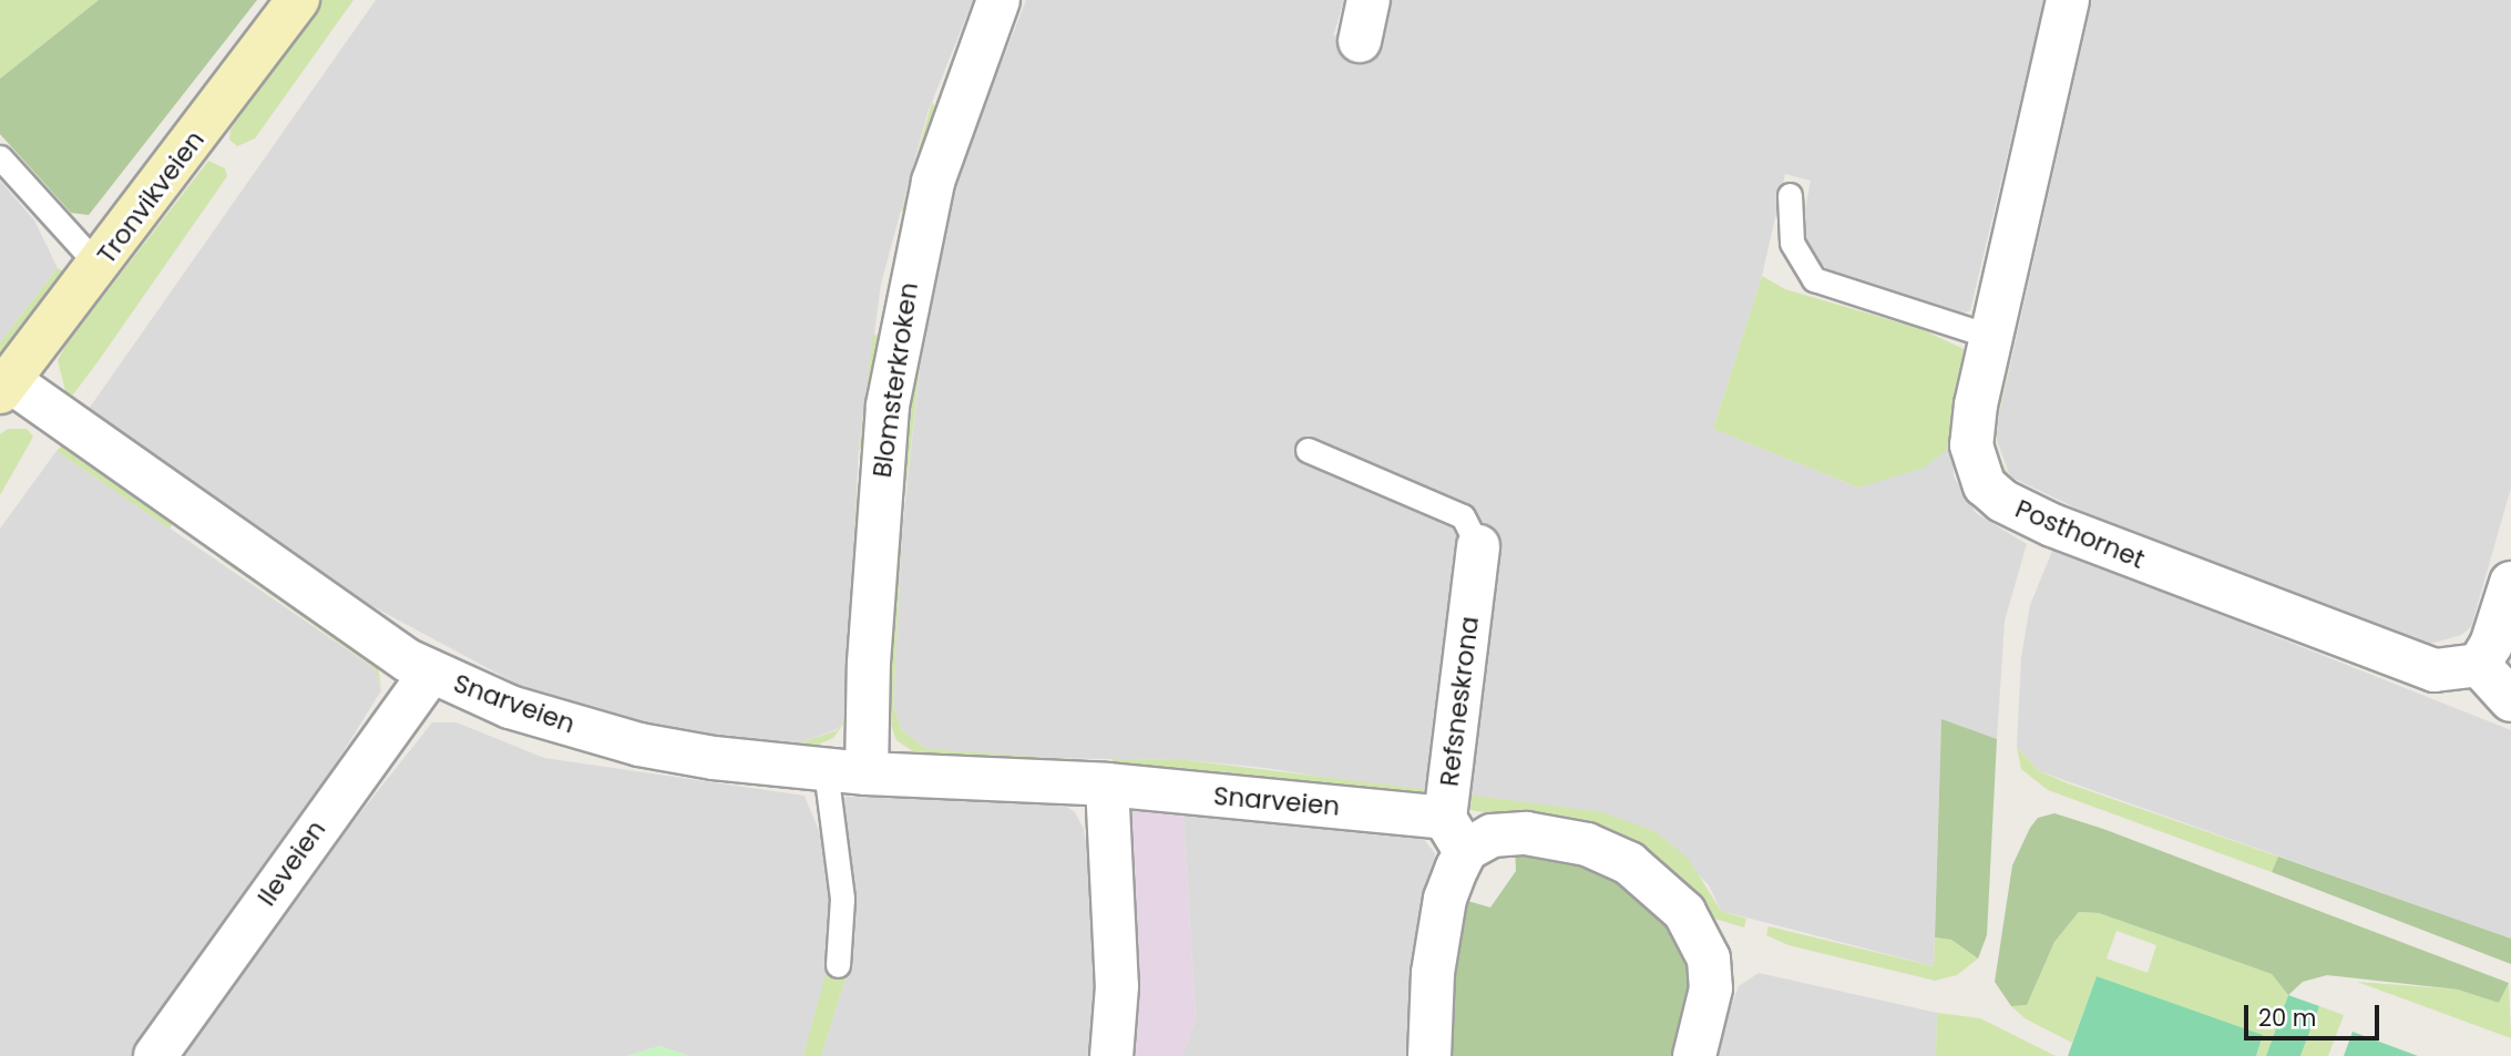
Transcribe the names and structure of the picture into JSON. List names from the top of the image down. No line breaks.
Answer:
{"streets":{"street":["Tronvikveien","Blomsterkroken","Posthornet","Refsneskrona","Snarveien","Ileveien"]},"crossings":[["Tronvikveien","Snarveien"],["Blomsterkroken","Snarveien"],["Refsneskrona","Snarveien"],["Snarveien","Ileveien"]],"scale_bar":"20 m"}
